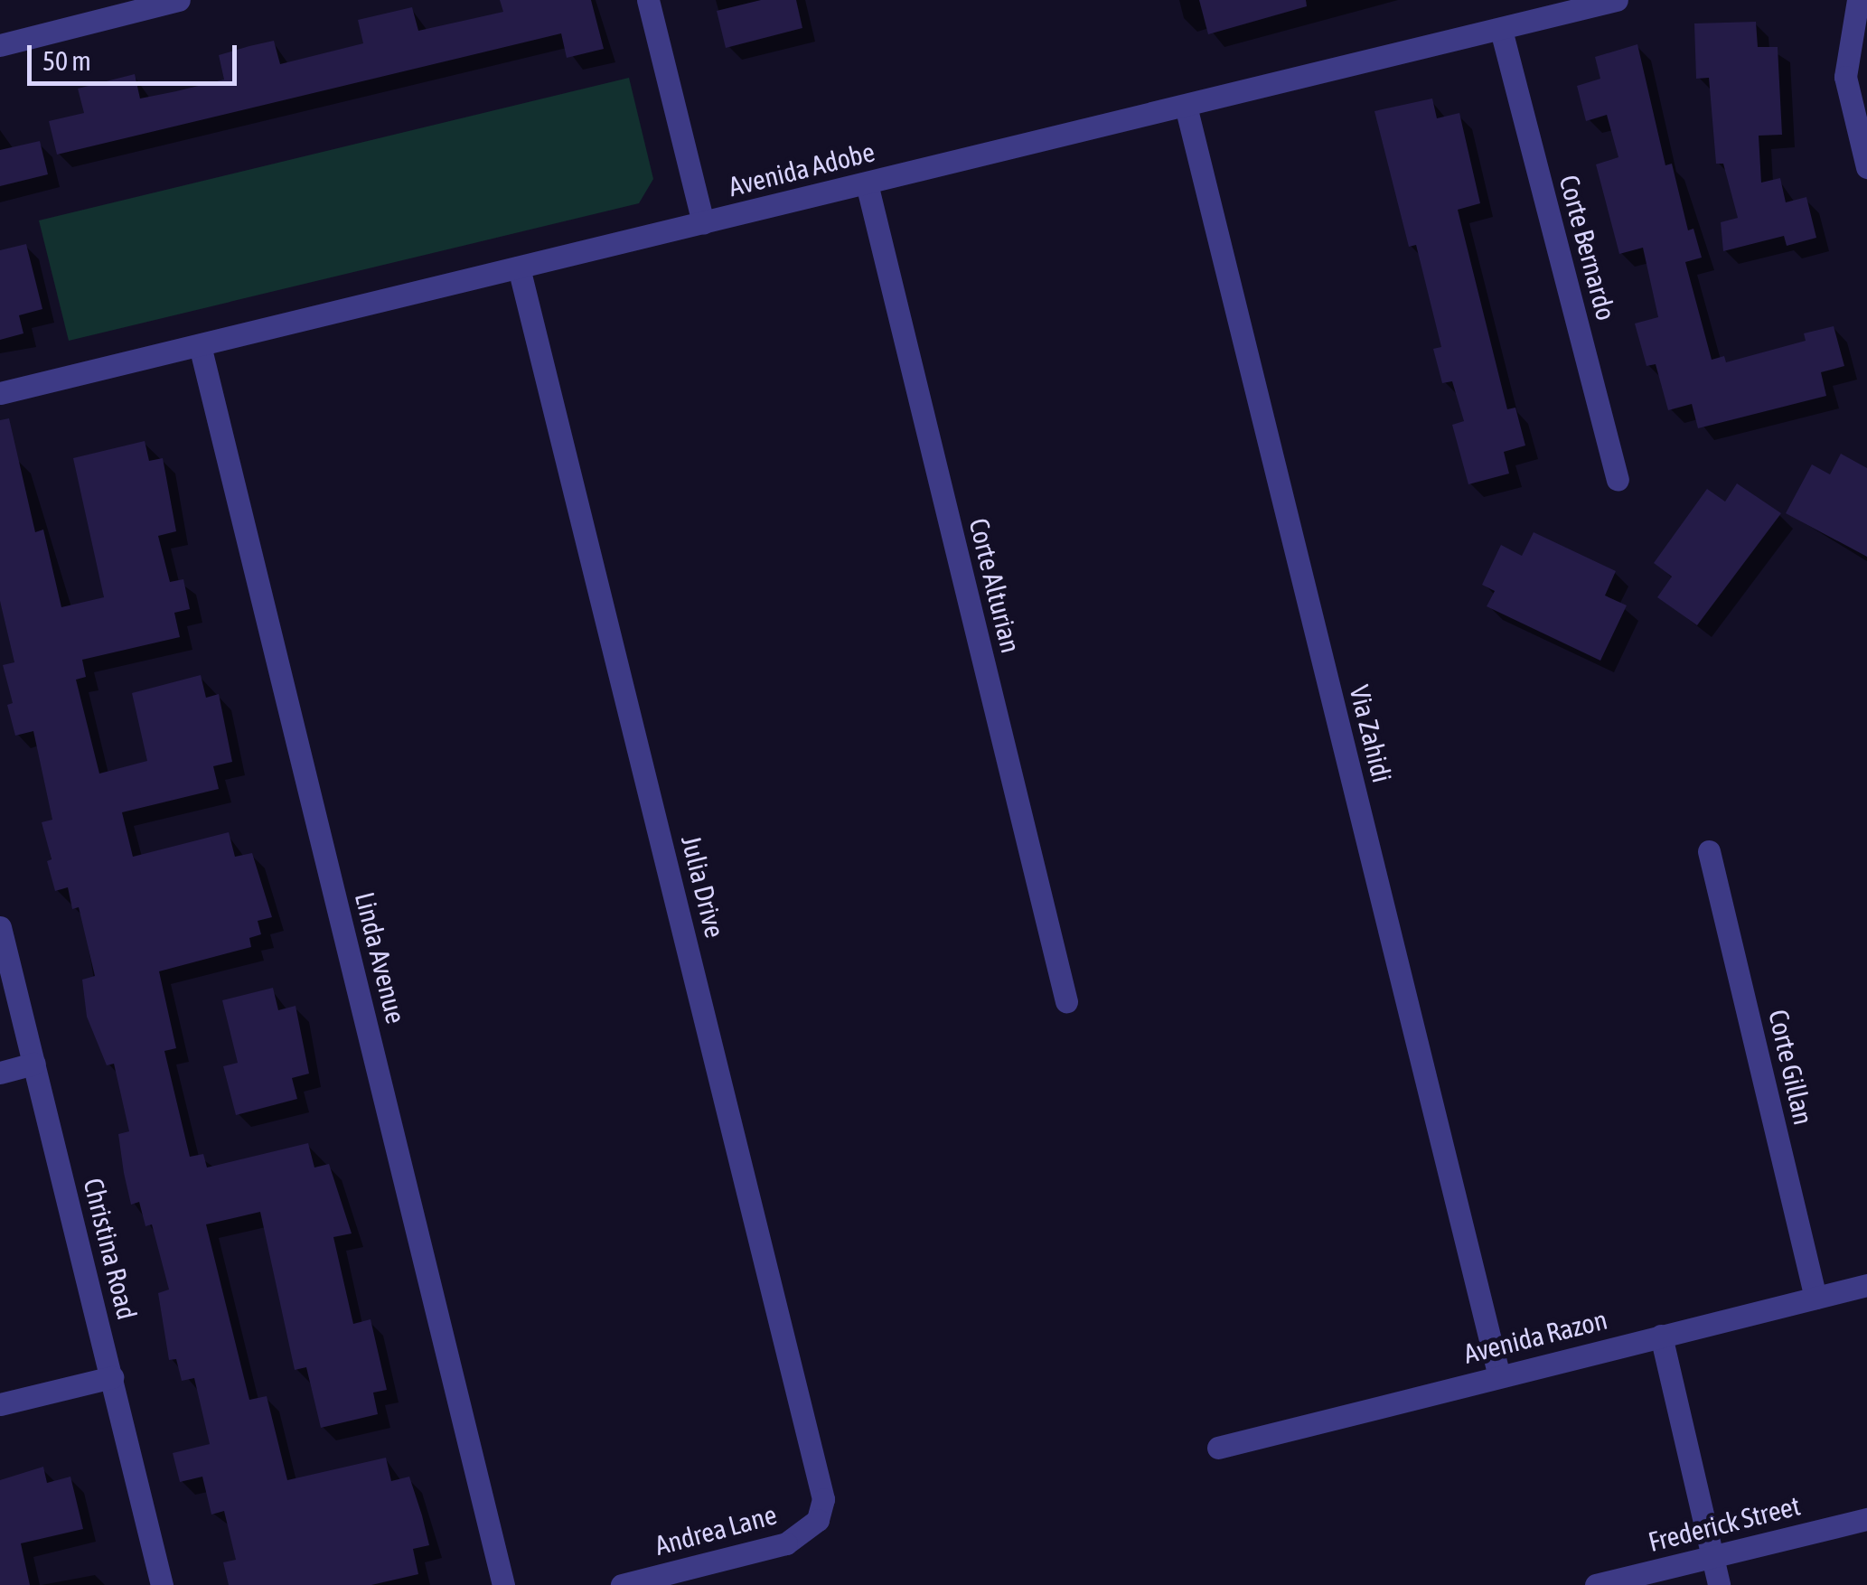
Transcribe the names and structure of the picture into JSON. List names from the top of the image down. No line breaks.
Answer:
{"streets":{"street":["Avenida Adobe","Corte Bernardo","Corte Alturian","Via Zahidi","Julia Drive","Linda Avenue","Corte Gillan","Christina Road","Avenida Razon","Frederick Street","Andrea Lane"]},"crossings":[["Avenida Adobe","Corte Bernardo"],["Avenida Adobe","Corte Alturian"],["Avenida Adobe","Via Zahidi"],["Avenida Adobe","Julia Drive"],["Avenida Adobe","Linda Avenue"],["Via Zahidi","Avenida Razon"],["Julia Drive","Andrea Lane"],["Corte Gillan","Avenida Razon"]],"scale_bar":"50 m"}
